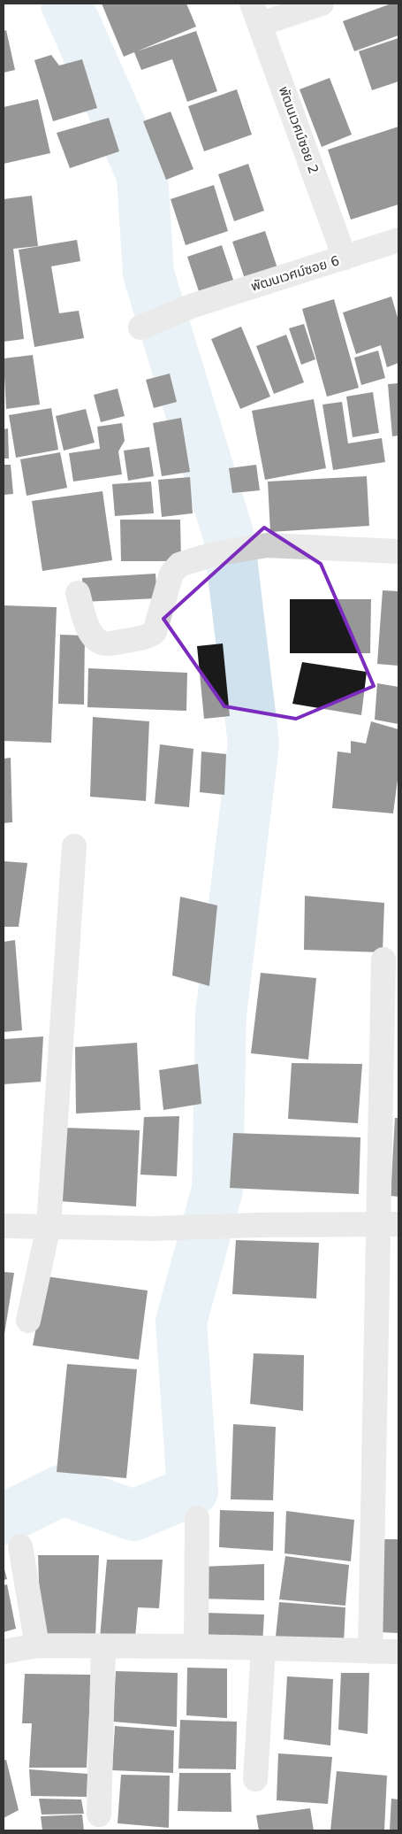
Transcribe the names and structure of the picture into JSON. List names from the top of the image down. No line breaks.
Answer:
{"streets":{"street":["พัฒนเวศม์ซอย 2","พัฒนเวศม์ซอย 6"]},"crossings":[["พัฒนเวศม์ซอย 2","พัฒนเวศม์ซอย 6"]]}
